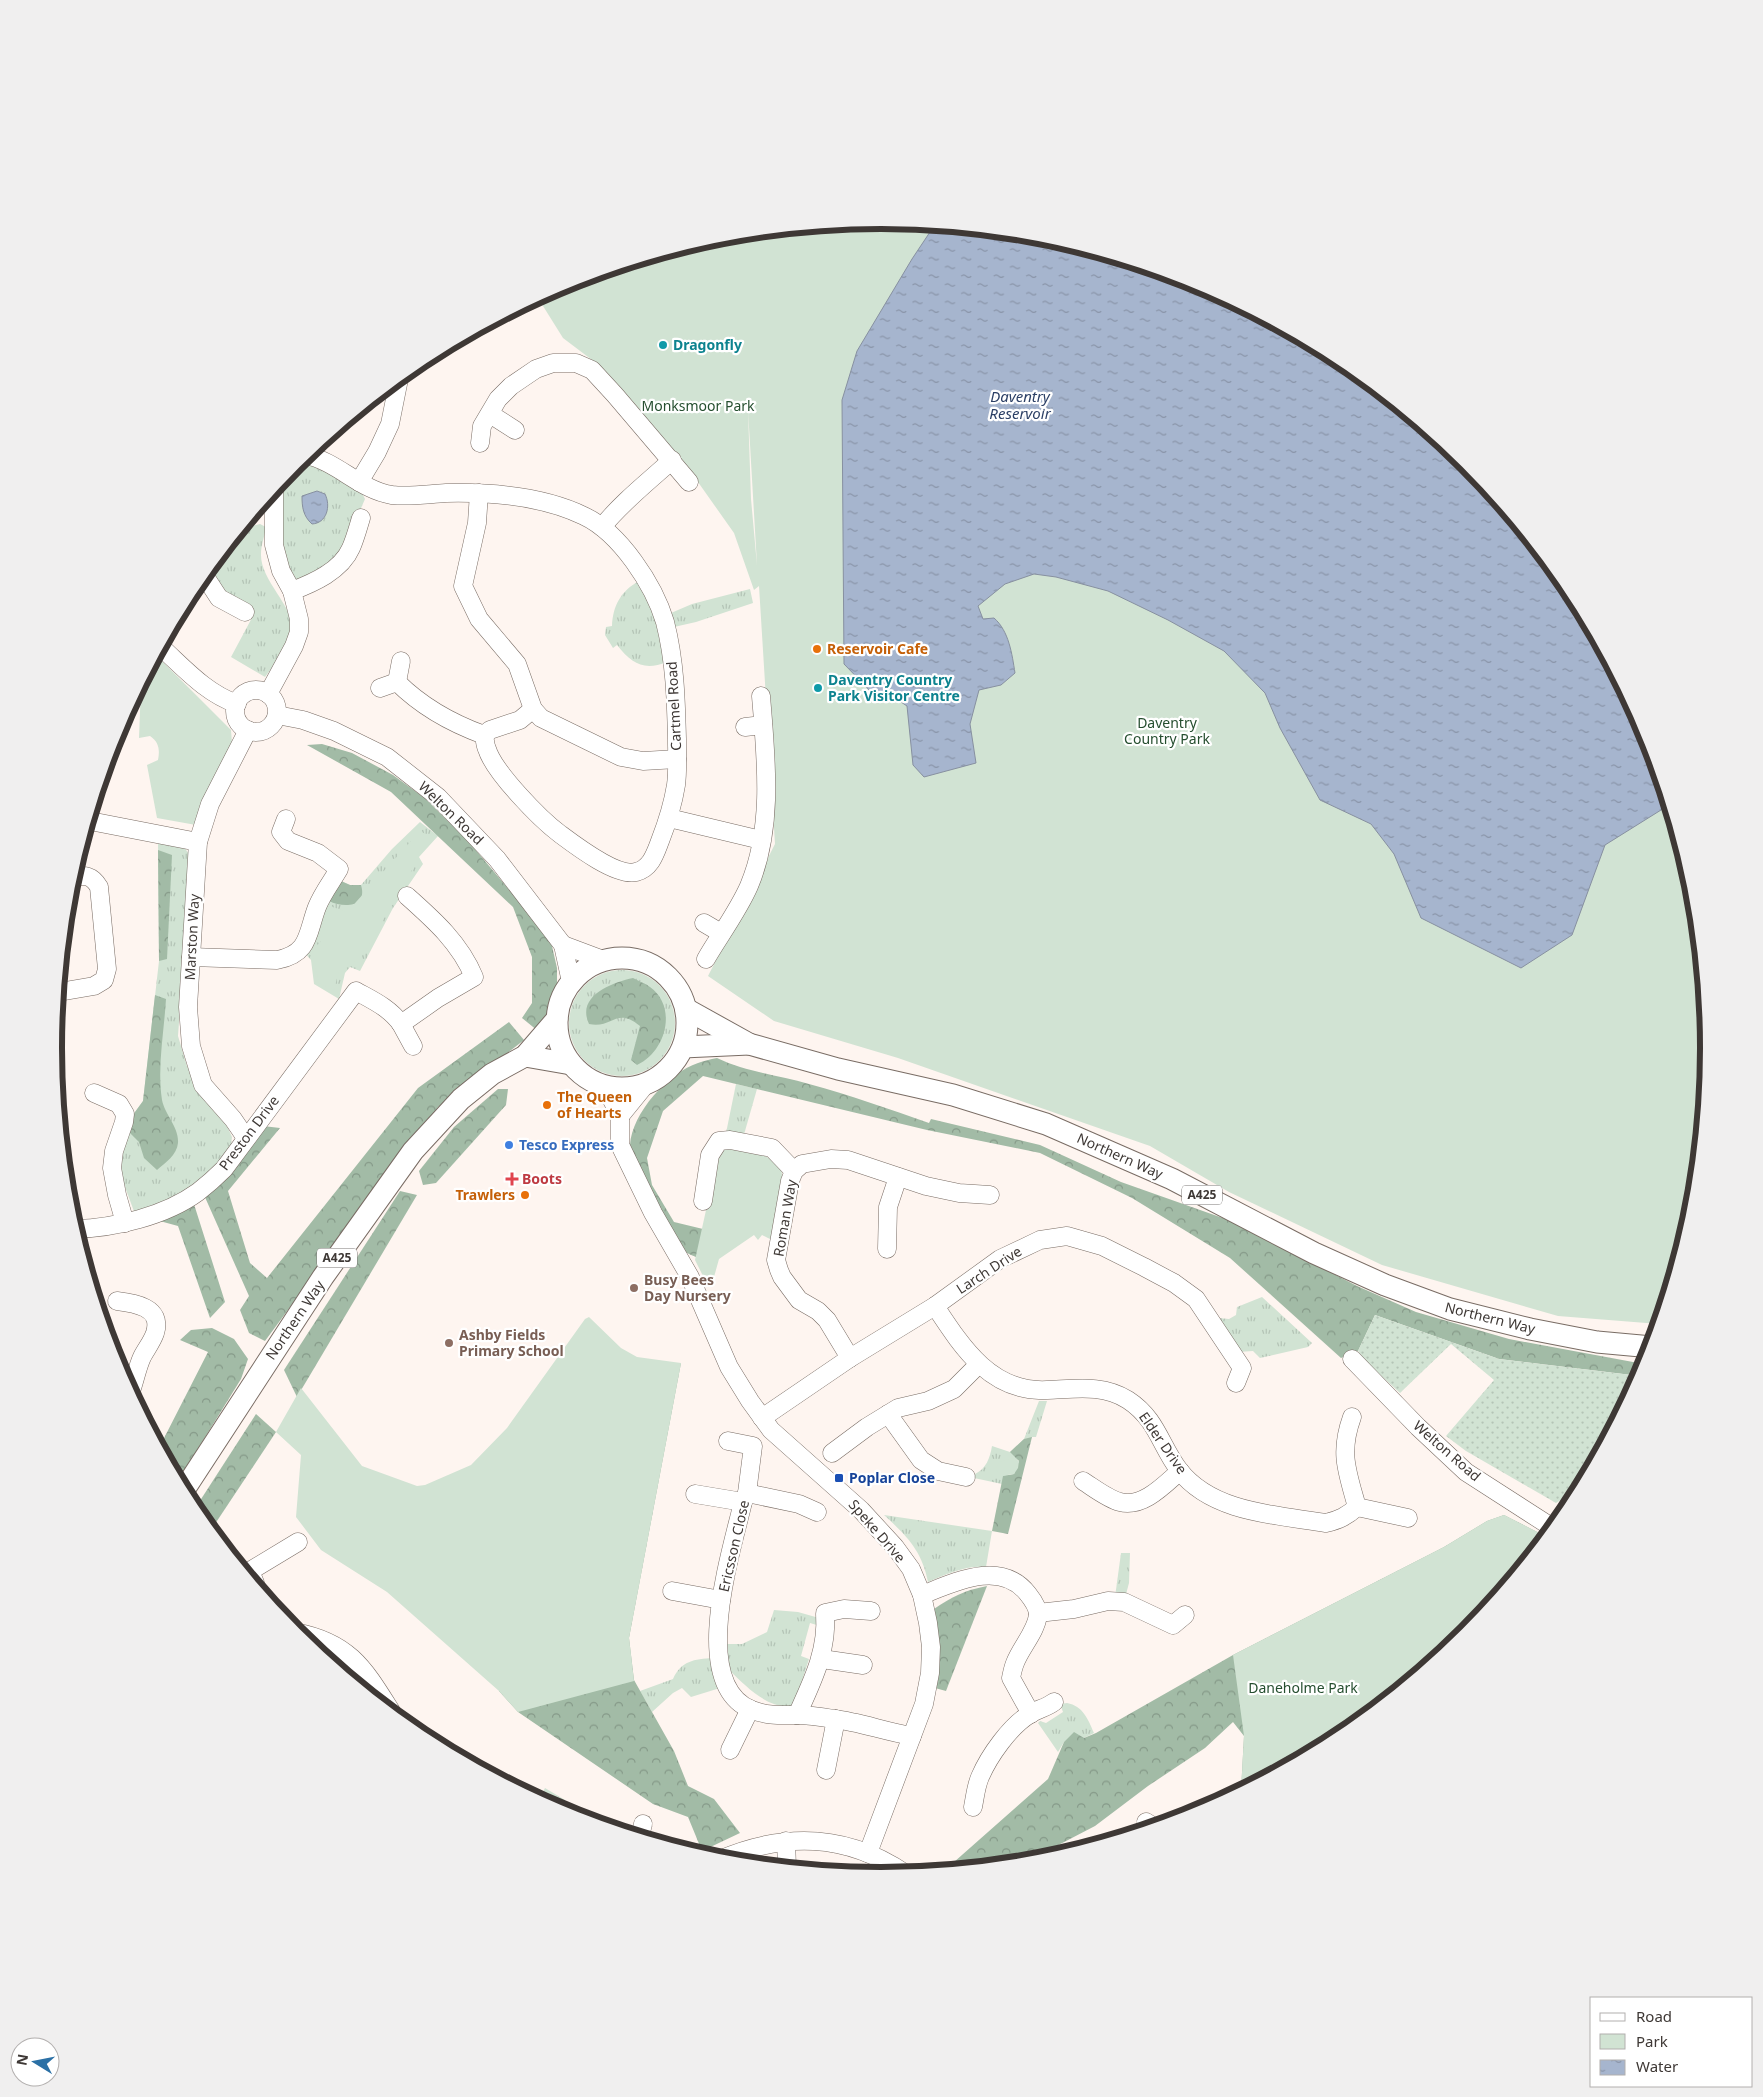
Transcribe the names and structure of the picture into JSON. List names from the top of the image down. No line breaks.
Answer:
{"streets":{"main road":["Northern Way","A425"],"street":["Cartmel Road","Welton Road","Marston Way","Preston Drive","Roman Way","Larch Drive","Elder Drive","Speke Drive","Ericsson Close"]},"crossings":[["Welton Road","Marston Way"],["Welton Road","A425"],["Welton Road","Speke Drive"],["Marston Way","Preston Drive"],["Northern Way","A425"],["A425","Speke Drive"],["Roman Way","Larch Drive"],["Larch Drive","Elder Drive"],["Larch Drive","Speke Drive"],["Speke Drive","Ericsson Close"]],"water":["Daventry Reservoir"],"parks":["Monksmoor Park","Daventry Country Park","Daneholme Park"],"places":{"other":["Dragonfly","Reservoir Cafe","Daventry Country Park Visitor Centre","The Queen of Hearts","Tesco Express","Trawlers","Busy Bees Day Nursery","Ashby Fields Primary School"],"health":["Boots"],"transit":["Poplar Close"]},"legend":["Road","Park","Water"],"north":"left"}
